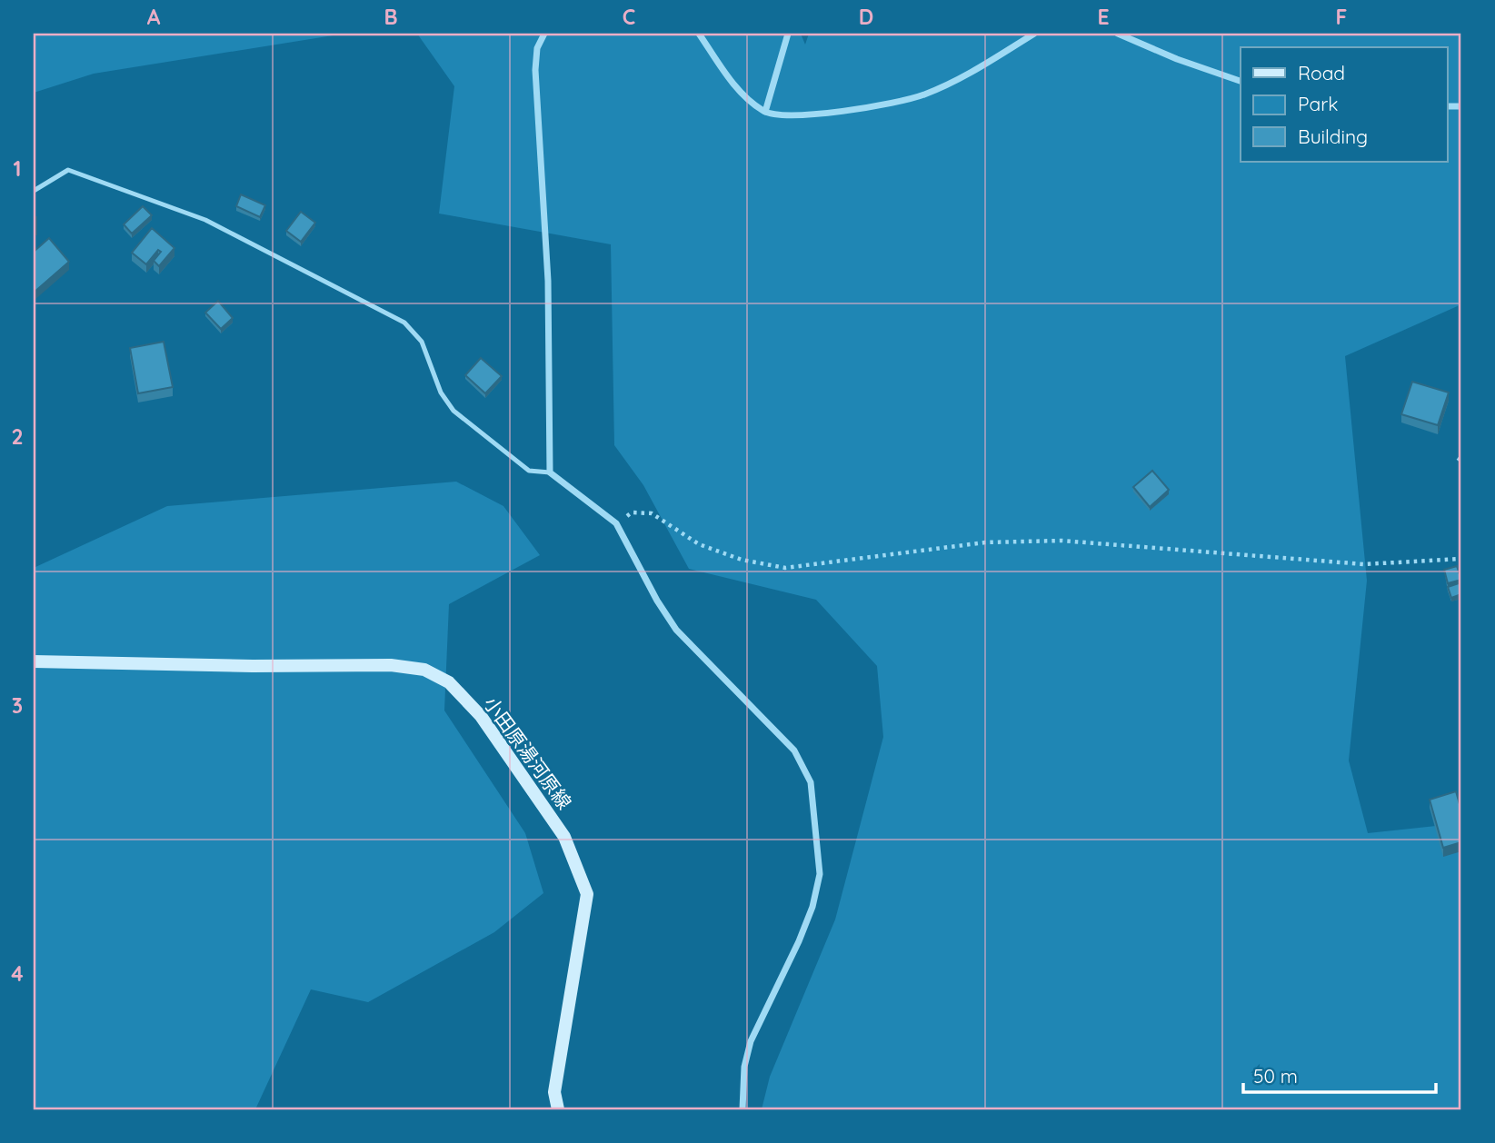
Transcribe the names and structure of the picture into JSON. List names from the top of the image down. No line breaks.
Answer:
{"streets":{"main road":["小田原湯河原線"]},"legend":["Road","Park","Building"],"scale_bar":"50 m","grid":{"columns":["A","B","C","D","E","F"],"rows":["1","2","3","4"]}}
